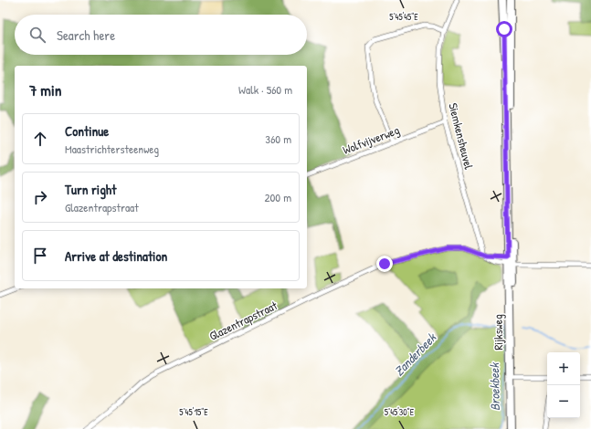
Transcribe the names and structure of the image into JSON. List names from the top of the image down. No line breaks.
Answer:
{"streets":{"main road":["Rijksweg"],"street":["Siemkensheuvel","Wolfvijverweg","Glazentrapstraat"]},"crossings":[["Siemkensheuvel","Wolfvijverweg"],["Siemkensheuvel","Glazentrapstraat"]],"water":["Zanderbeek","Broekbeek"],"page":{"search":"Search here","heading":["7 min","Walk · 560 m"],"list":[["Continue","Maastrichtersteenweg","360 m"],["Turn right","Glazentrapstraat","200 m"],"Arrive at destination"],"map_buttons":["+","−"]},"coordinates":["5°45'45\"E","5°45'15\"E","5°45'30\"E"]}
